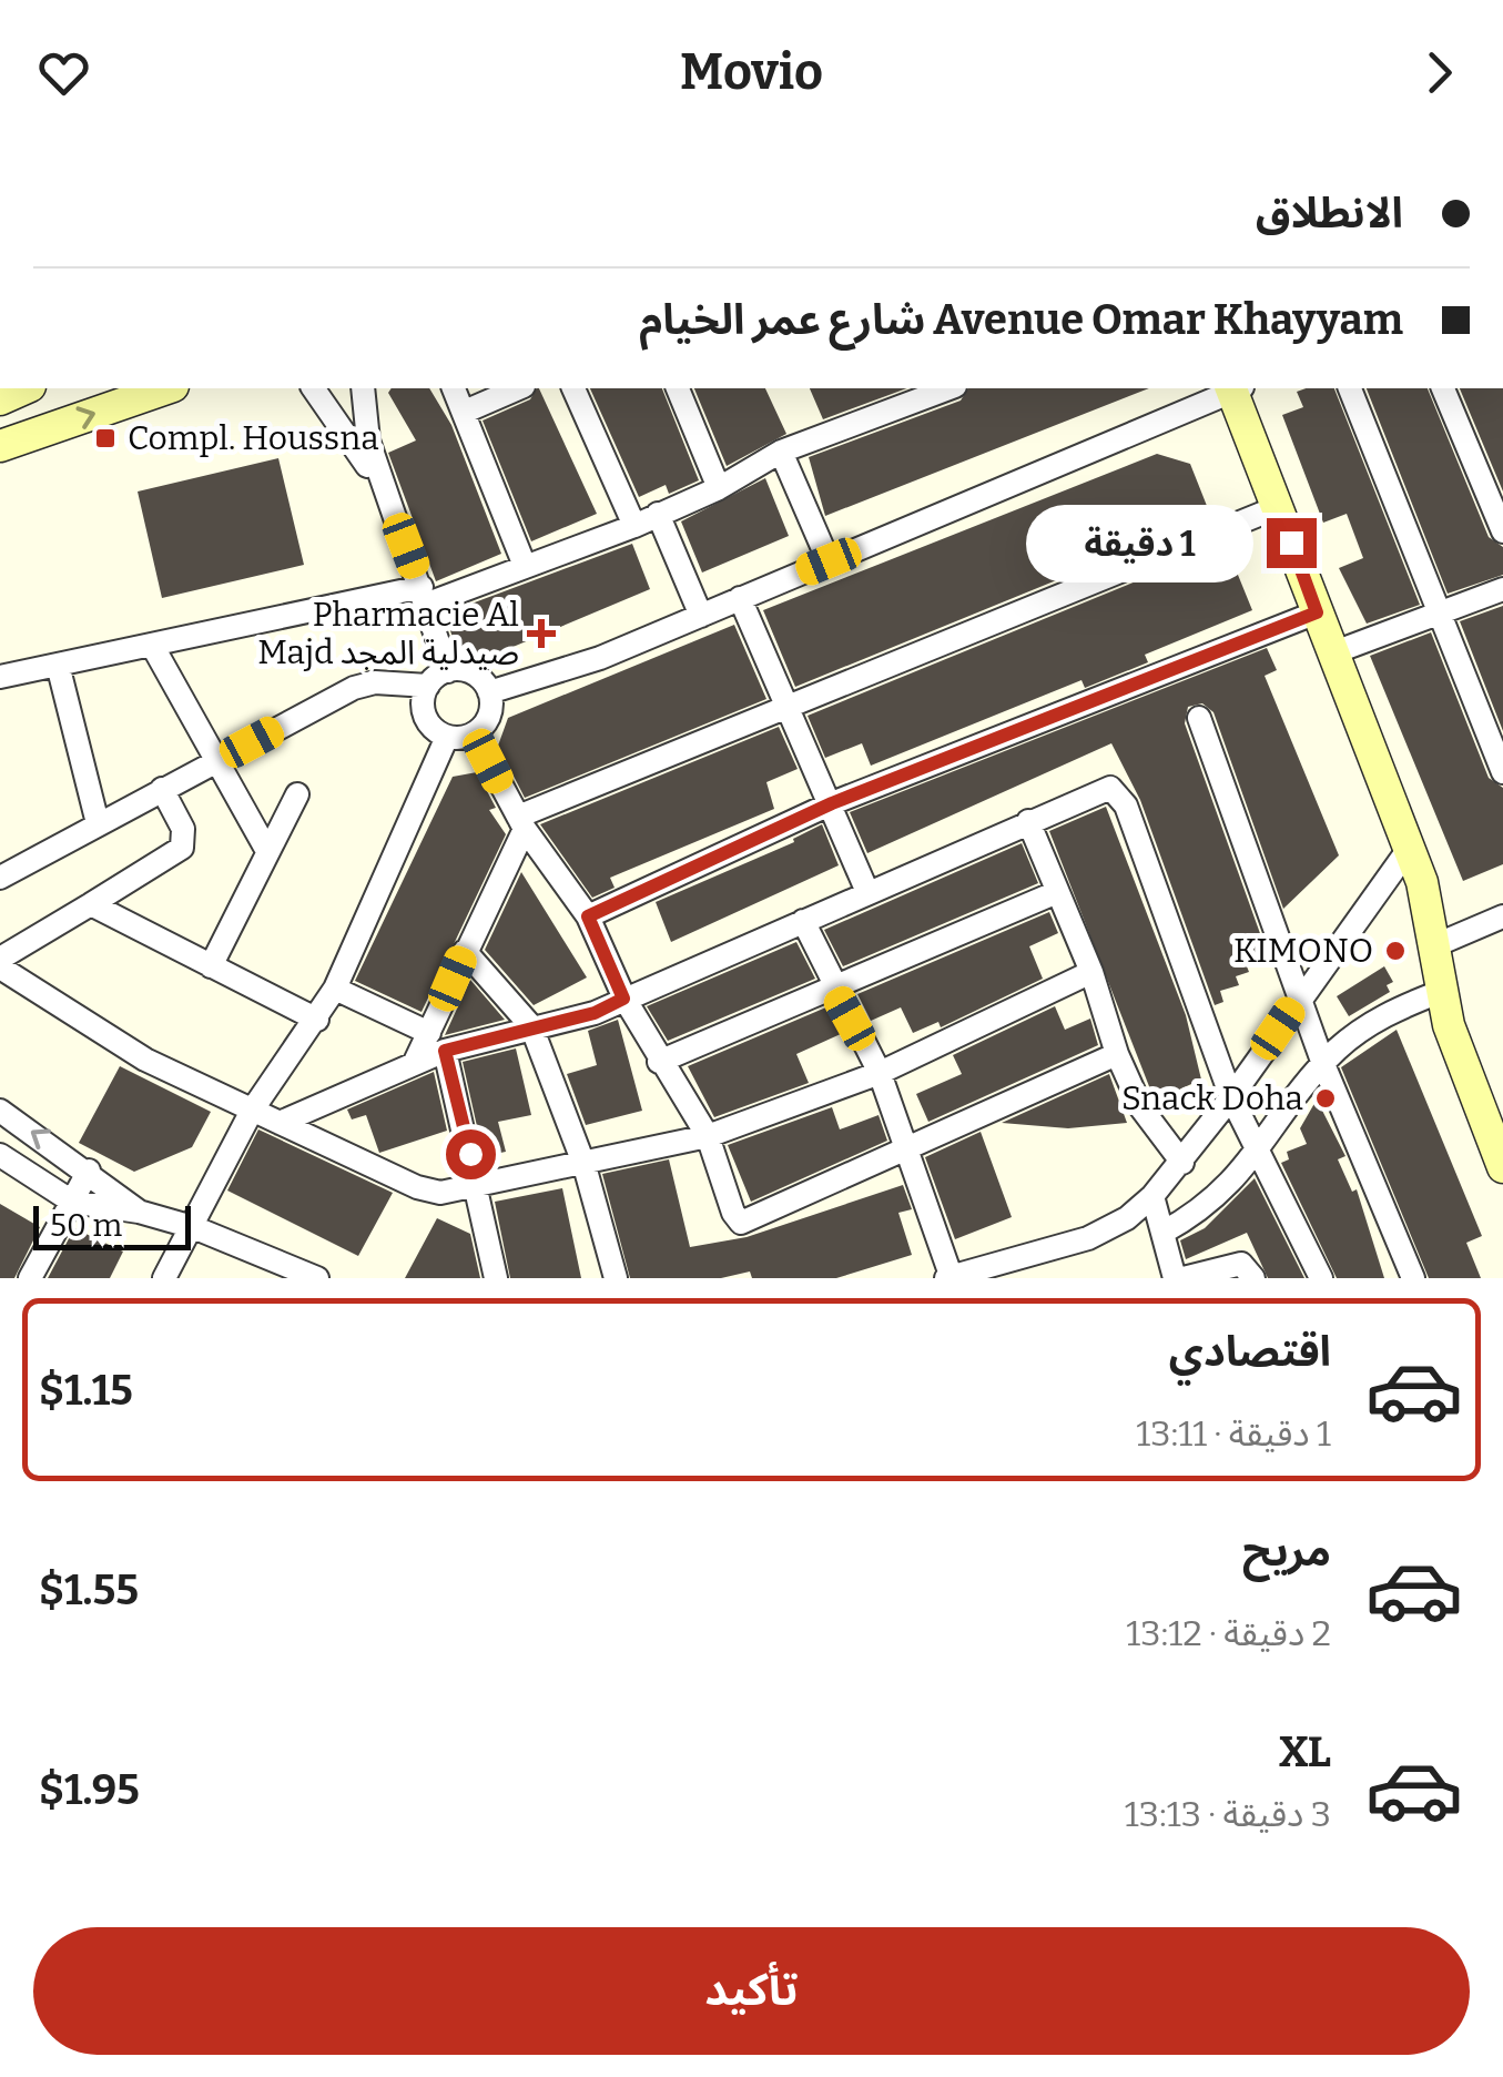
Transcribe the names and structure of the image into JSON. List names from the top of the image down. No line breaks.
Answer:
{"places":{"transit":["Compl. Houssna"],"health":["Pharmacie Al Majd صيدلية المجد"],"other":["KIMONO","Snack Doha"]},"scale_bar":"50 m","page":{"header":"Movio","banner":["الانطلاق","Avenue Omar Khayyam شارع عمر الخيام"],"bubble":"1 دقيقة","scale":"50 m","list":[{"name":"اقتصادي","note":"1 دقيقة · 13:11","value":"$1.15"},{"name":"مريح","note":"2 دقيقة · 13:12","value":"$1.55"},{"name":"XL","note":"3 دقيقة · 13:13","value":"$1.95"}],"buttons":"تأكيد"}}
